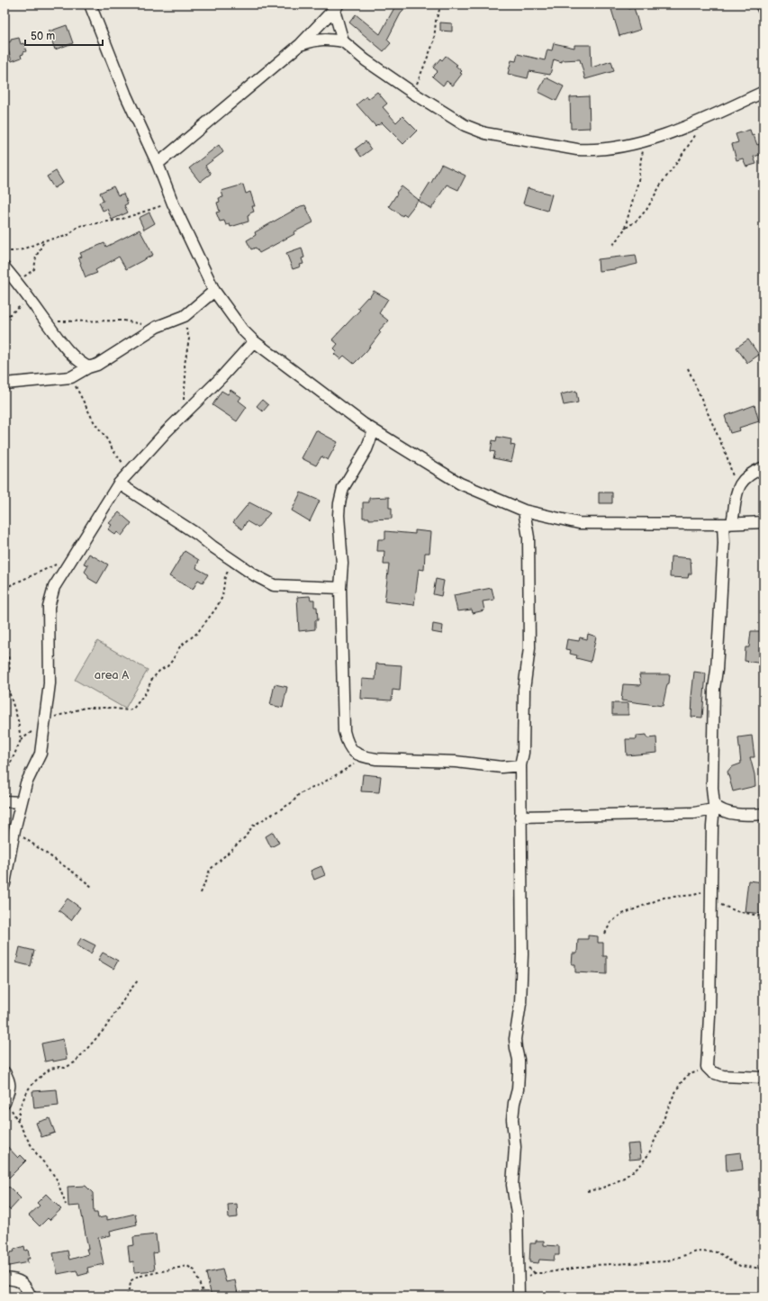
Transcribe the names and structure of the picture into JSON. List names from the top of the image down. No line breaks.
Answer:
{"parks":["area A"],"scale_bar":"50 m"}
